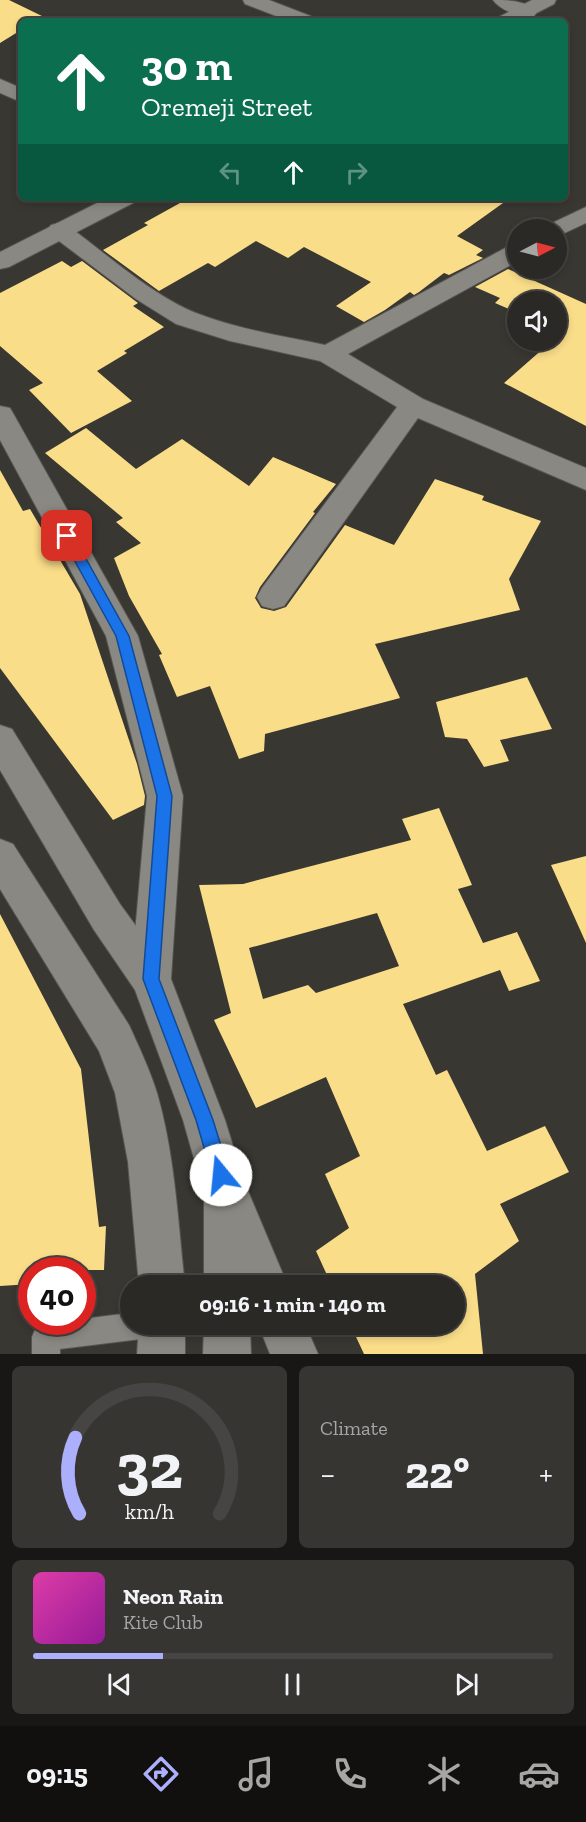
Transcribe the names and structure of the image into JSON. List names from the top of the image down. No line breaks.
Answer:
{"north":"right","page":{"turn":["30 m","Oremeji Street"],"limit":"40","trip":"09:16 · 1 min · 140 m","tile":"Climate","heat":["−","22°","+"],"song":["Neon Rain","Kite Club"],"tabs":"09:15","gauge":["32","km/h"]}}
